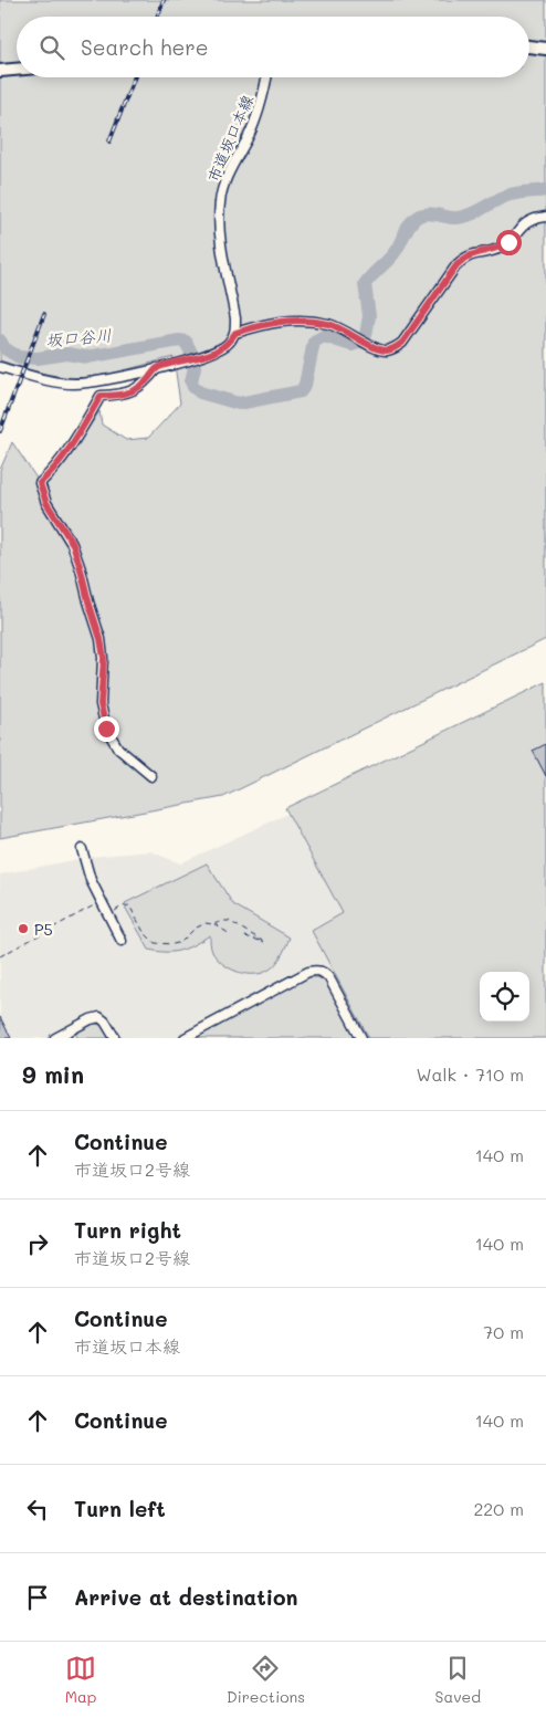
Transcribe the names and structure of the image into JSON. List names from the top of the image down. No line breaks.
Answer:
{"streets":{"street":["市道坂口本線"]},"water":["坂口谷川"],"places":["P5"],"page":{"search":"Search here","heading":["9 min","Walk · 710 m"],"list":[["Continue","市道坂口2号線","140 m"],["Turn right","市道坂口2号線","140 m"],["Continue","市道坂口本線","70 m"],["Continue","140 m"],["Turn left","220 m"],"Arrive at destination"],"nav":["Map","Directions","Saved"]}}
